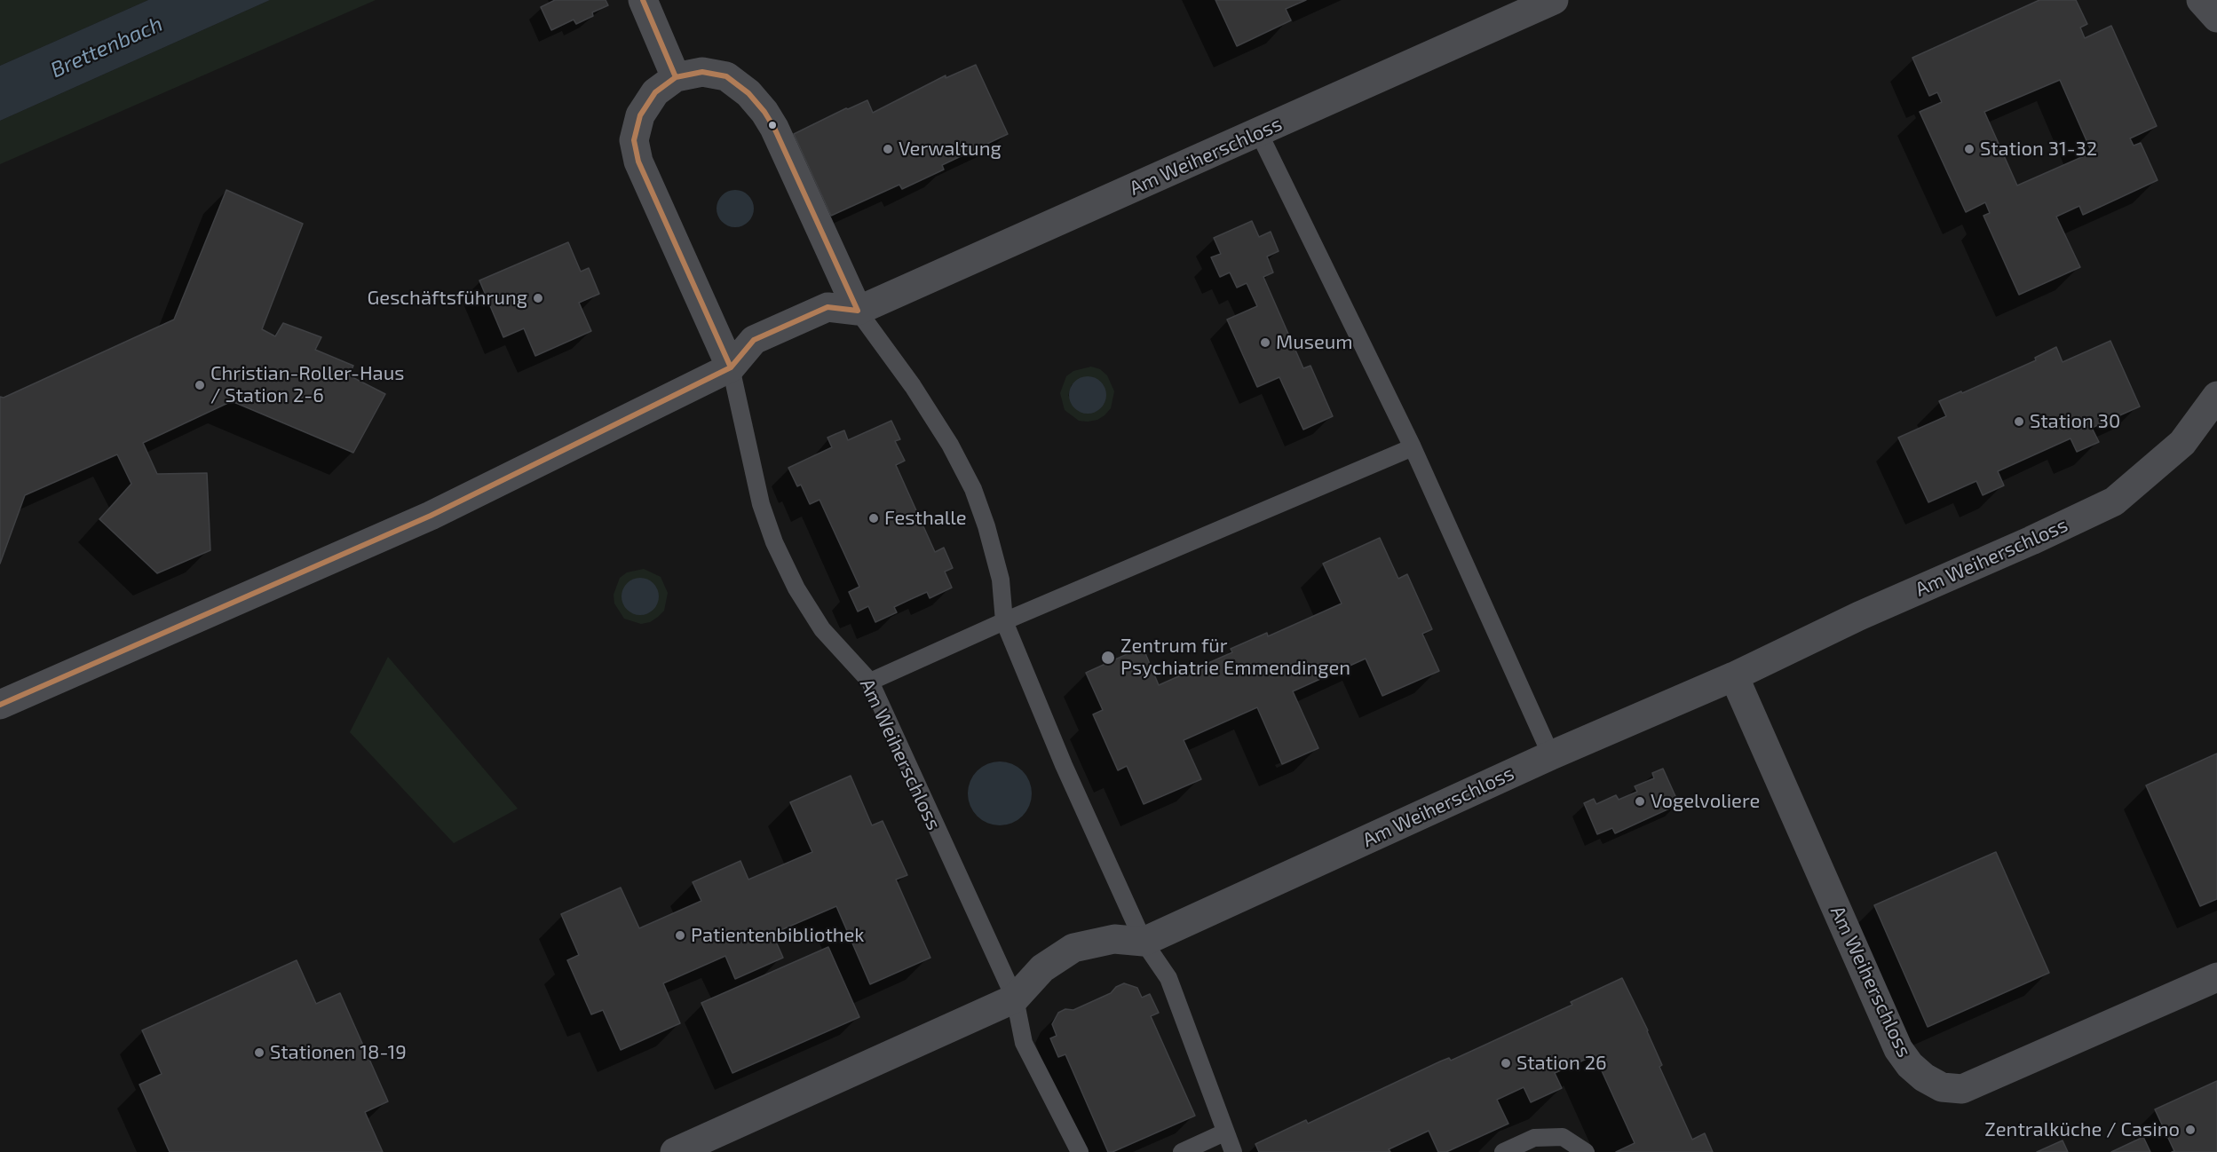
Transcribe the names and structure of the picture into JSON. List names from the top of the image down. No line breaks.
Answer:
{"streets":{"street":["Am Weiherschloss"]},"water":["Brettenbach"],"places":["Verwaltung","Station 31-32","Geschäftsführung","Museum","Christian-Roller-Haus / Station 2-6","Station 30","Festhalle","Zentrum für Psychiatrie Emmendingen","Vogelvoliere","Patientenbibliothek","Stationen 18-19","Station 26","Zentralküche / Casino"]}
